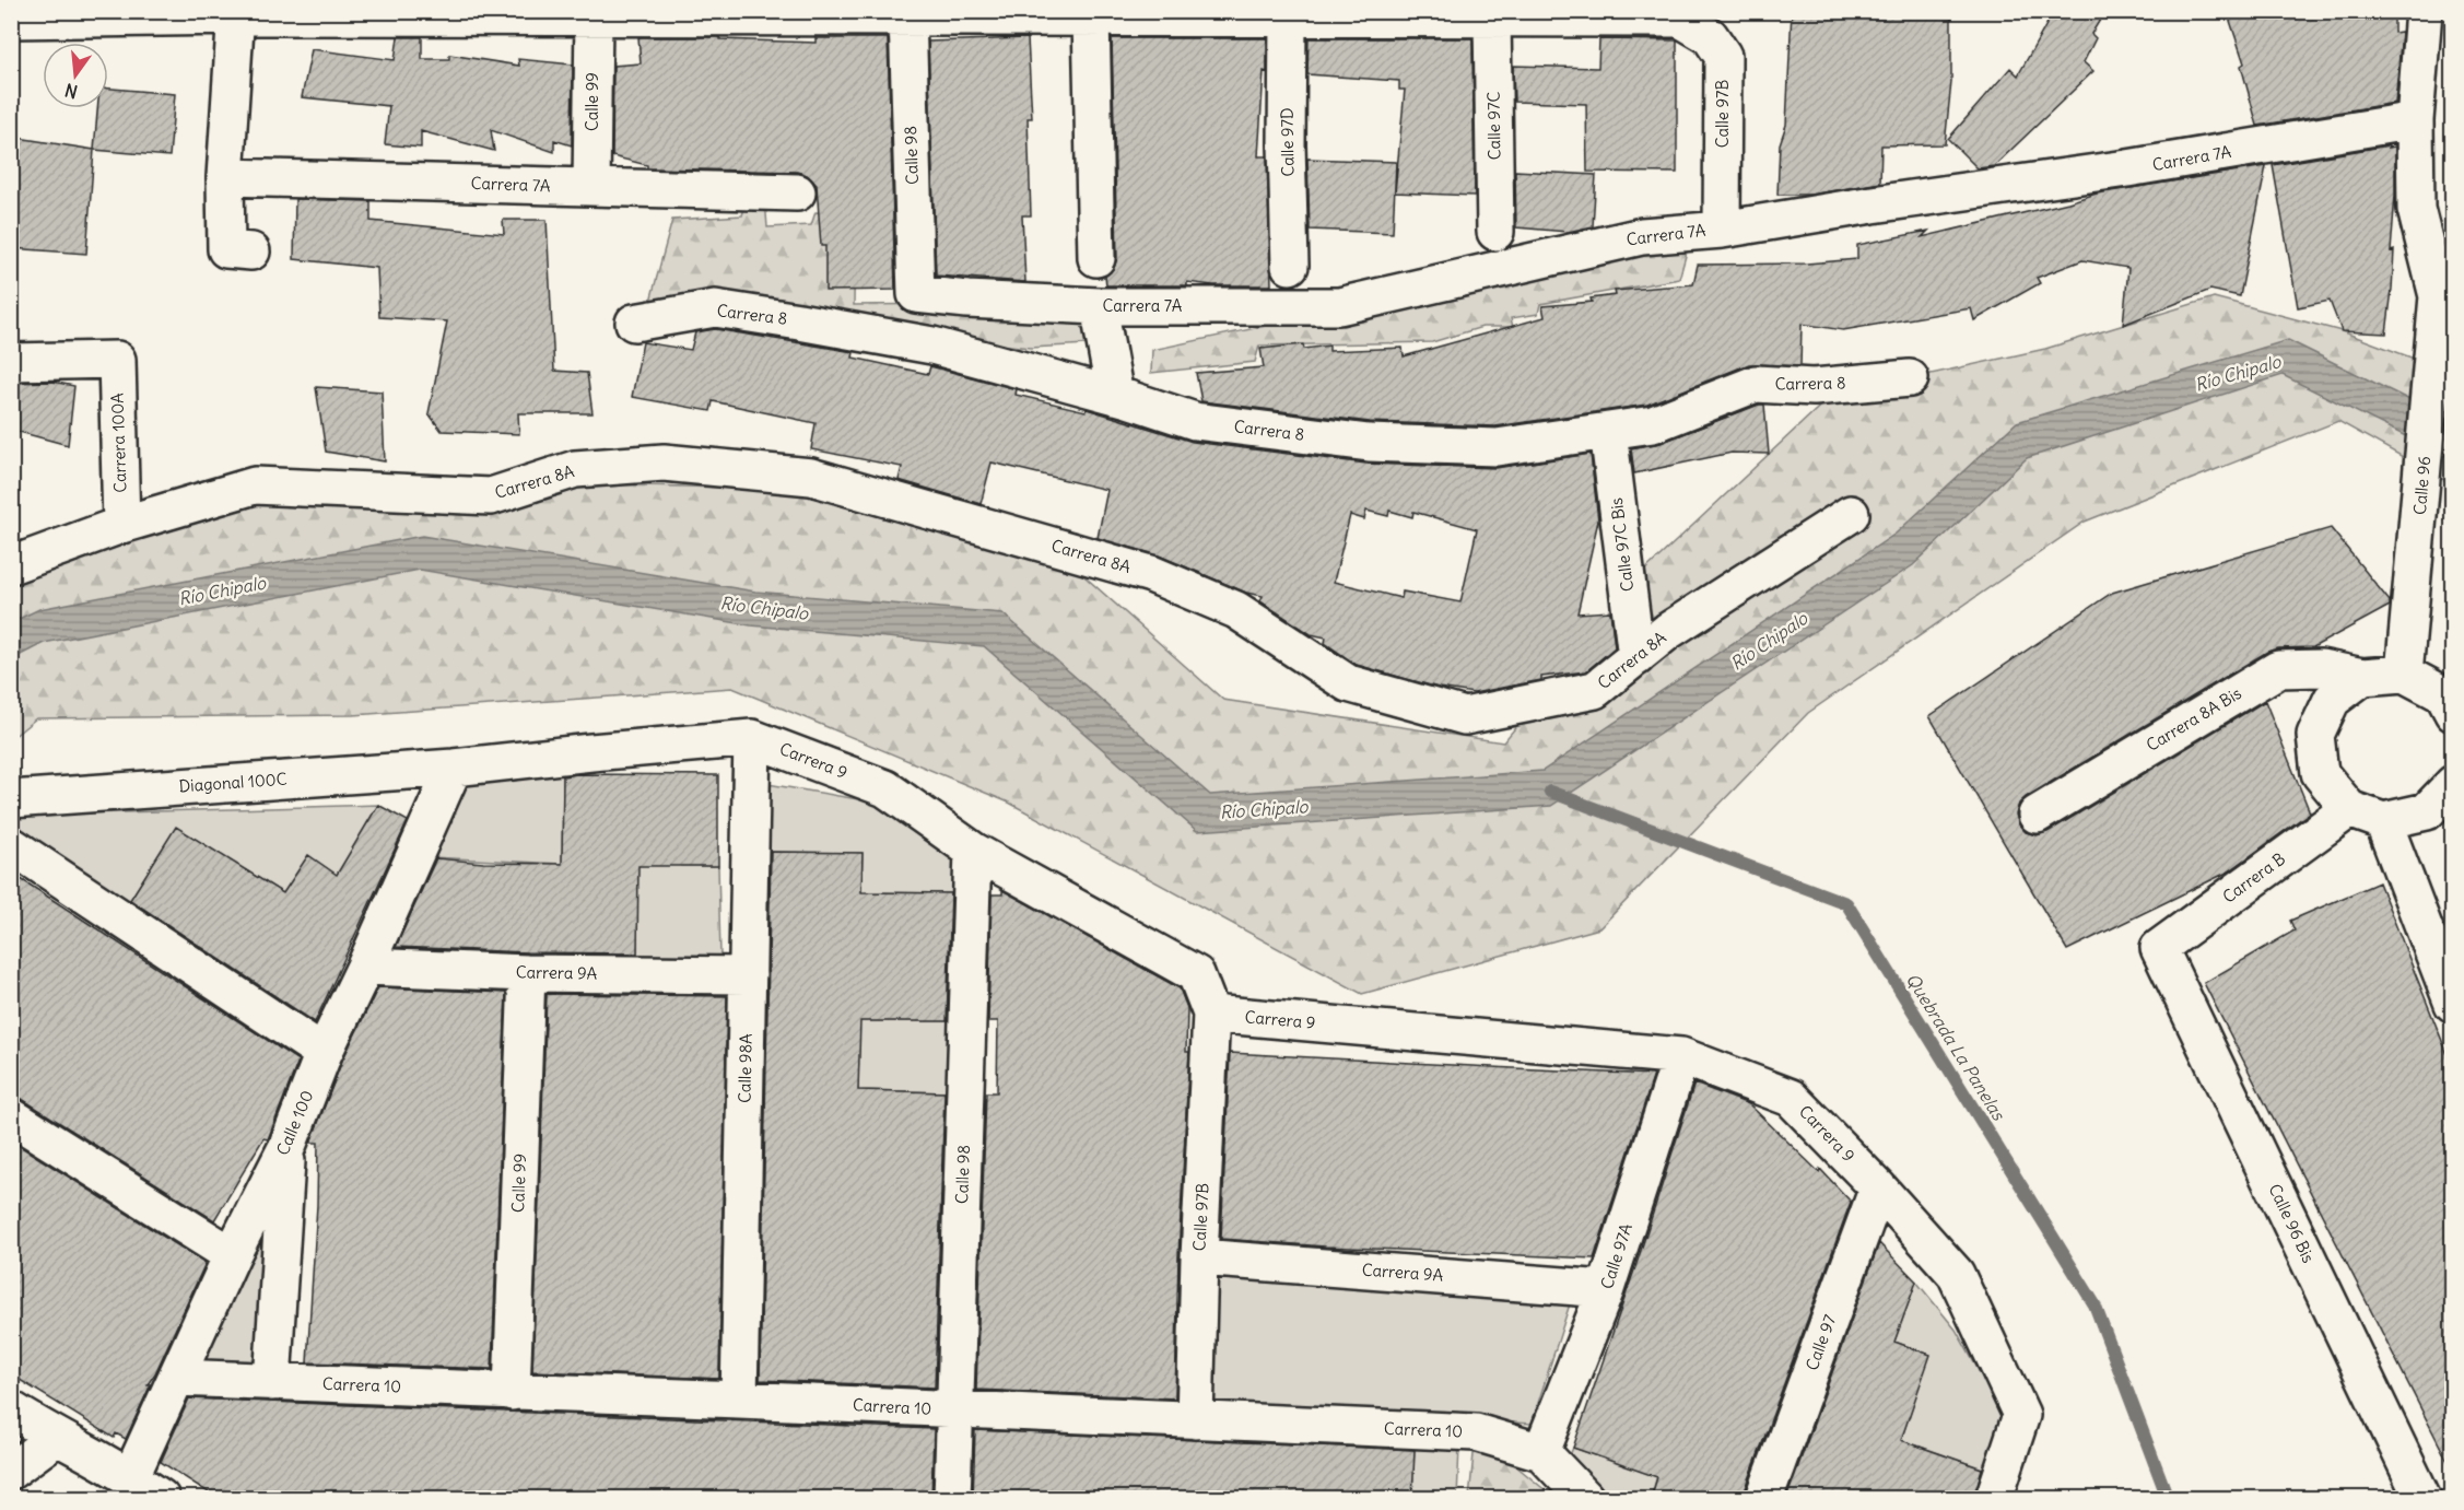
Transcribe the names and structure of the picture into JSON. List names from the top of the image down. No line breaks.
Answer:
{"streets":{"street":["Calle 99","Calle 97B","Calle 97C","Calle 97D","Calle 98","Carrera 7A","Carrera 8","Carrera 100A","Carrera 8A","Calle 96","Calle 97C Bis","Carrera 8A Bis","Carrera 9","Diagonal 100C","Carrera B","Carrera 9A","Calle 98A","Calle 100","Calle 96 Bis","Calle 97A","Calle 97","Carrera 10"]},"crossings":[["Calle 99","Carrera 7A"],["Calle 99","Carrera 9A"],["Calle 99","Carrera 10"],["Calle 97B","Calle 97C"],["Calle 97B","Carrera 7A"],["Calle 97B","Carrera 9"],["Calle 97B","Carrera 9A"],["Calle 97B","Carrera 10"],["Calle 98","Carrera 7A"],["Calle 98","Carrera 9"],["Calle 98","Carrera 10"],["Carrera 7A","Calle 96"],["Carrera 8","Calle 97C Bis"],["Carrera 100A","Carrera 8A"],["Carrera 8A","Calle 97C Bis"],["Calle 96","Carrera 8A Bis"],["Carrera 9","Diagonal 100C"],["Carrera 9","Calle 98A"],["Carrera 9","Calle 100"],["Carrera 9","Calle 97A"],["Carrera 9","Calle 97"],["Diagonal 100C","Calle 100"],["Carrera B","Calle 96 Bis"],["Carrera 9A","Calle 98A"],["Carrera 9A","Calle 100"],["Carrera 9A","Calle 97A"],["Calle 98A","Carrera 10"],["Calle 100","Carrera 10"],["Calle 97A","Carrera 10"]],"water":["Río Chipalo","Quebrada La Panelas"],"north":"bottom"}
